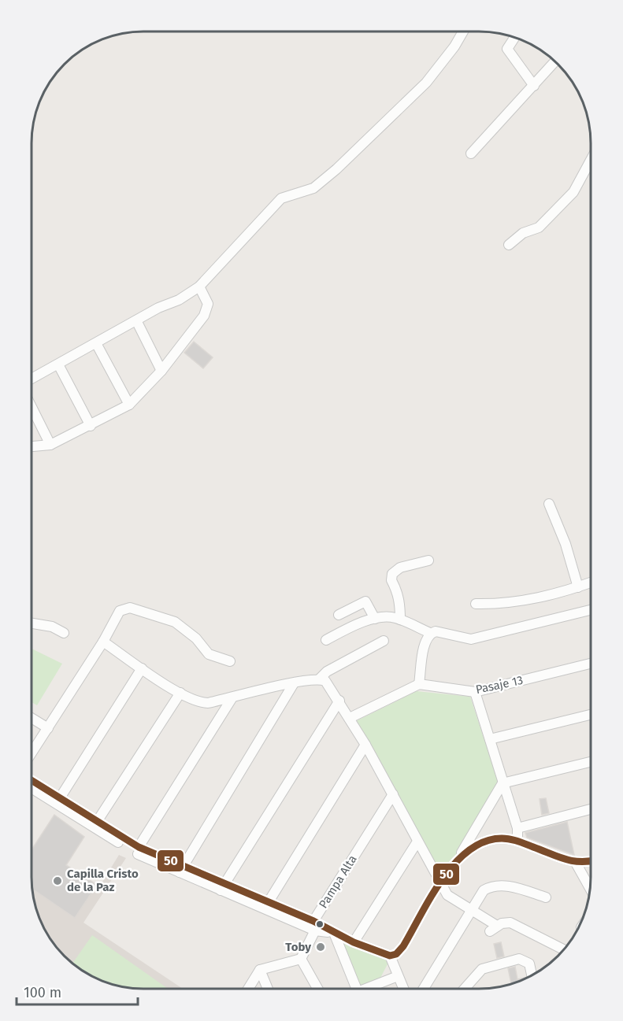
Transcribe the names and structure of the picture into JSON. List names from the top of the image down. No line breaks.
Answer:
{"streets":{"street":["Pasaje 13","Pampa Alta"]},"places":["Capilla Cristo de la Paz","Toby"],"lines":["transit line 50"],"scale_bar":"100 m"}
